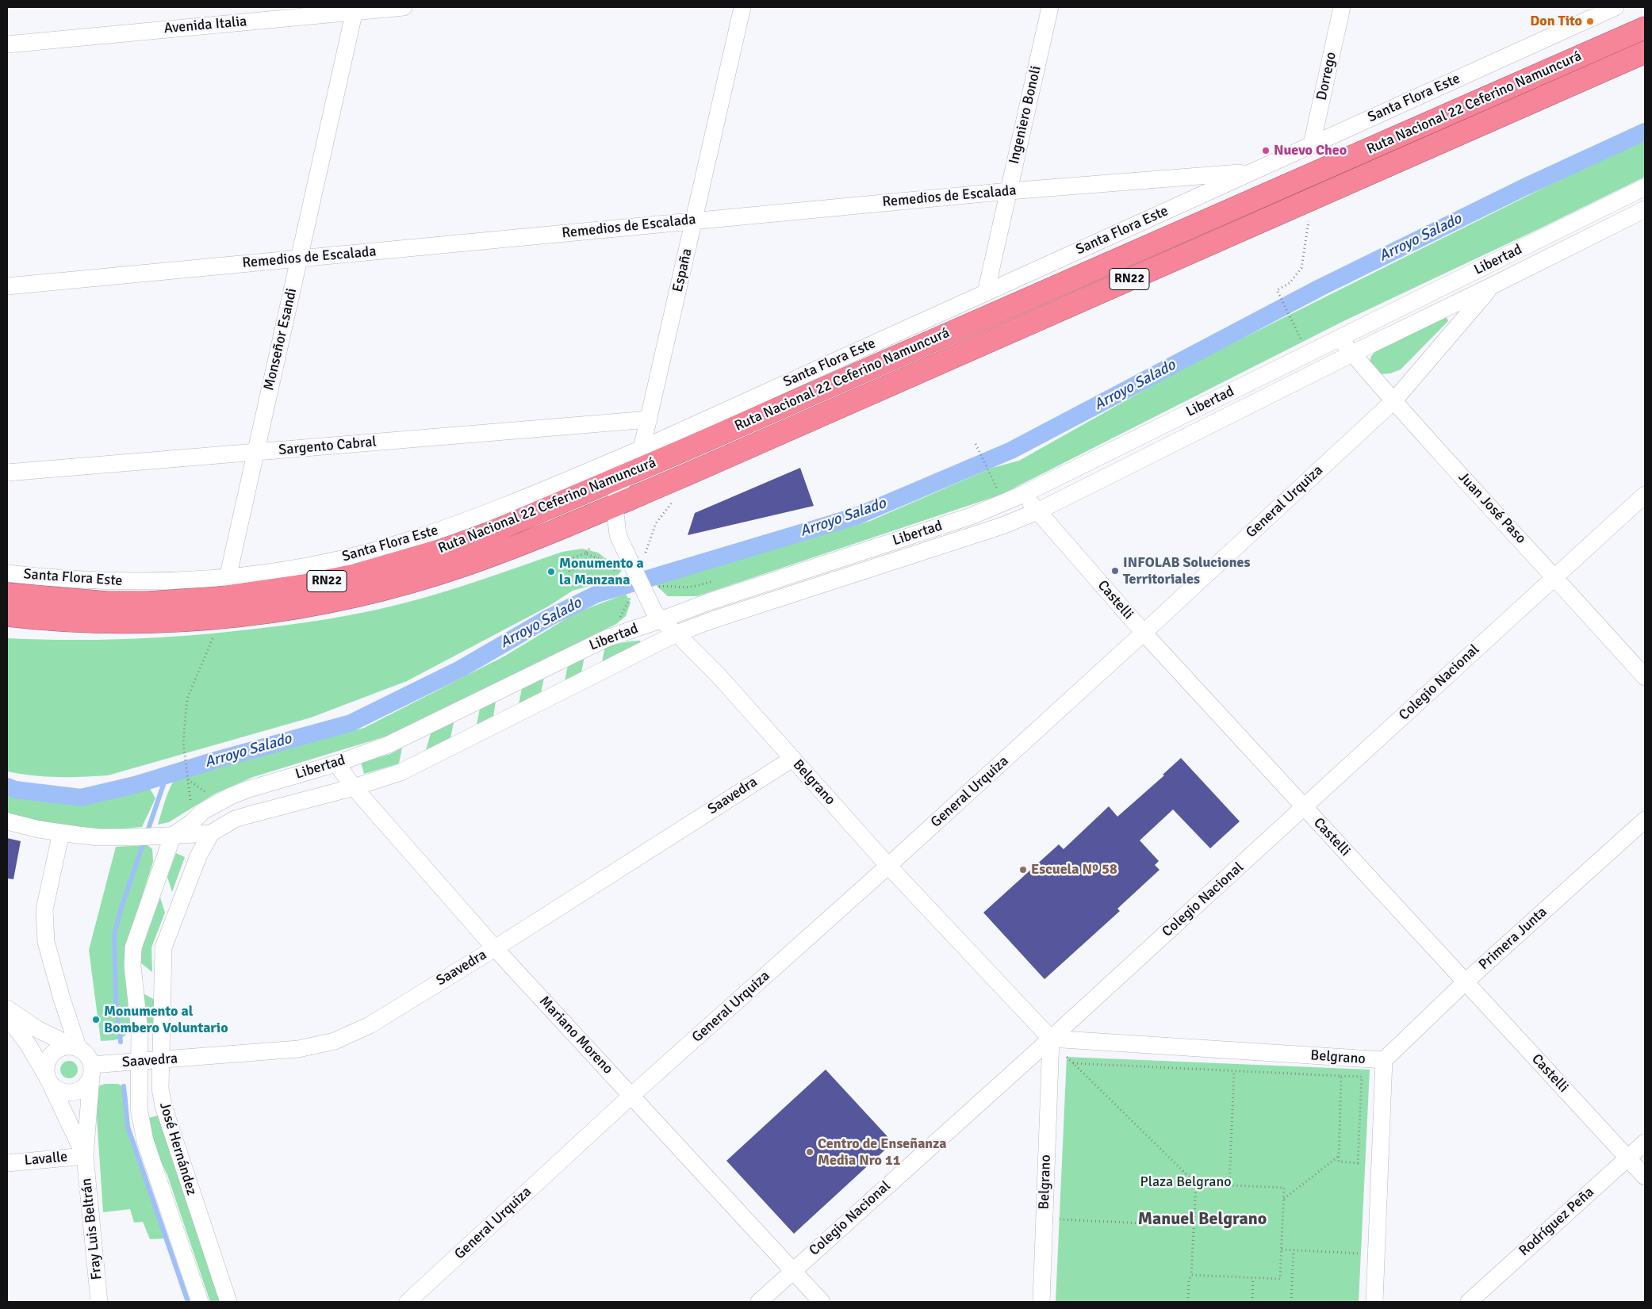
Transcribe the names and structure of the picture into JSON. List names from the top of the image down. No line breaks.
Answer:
{"streets":{"highway":["Ruta Nacional 22 Ceferino Namuncurá","RN22"],"street":["Avenida Italia","Dorrego","Santa Flora Este","Ingeniero Bonoli","Remedios de Escalada","Libertad","España","Monseñor Esandi","Sargento Cabral","General Urquiza","Juan José Paso","Castelli","Colegio Nacional","Belgrano","Saavedra","Primera Junta","Mariano Moreno","José Hernández","Lavalle","Rodríguez Peña","Fray Luis Beltrán"]},"crossings":[["Avenida Italia","Monseñor Esandi"],["Dorrego","Santa Flora Este"],["Santa Flora Este","Ingeniero Bonoli"],["Santa Flora Este","Remedios de Escalada"],["Santa Flora Este","España"],["Santa Flora Este","Monseñor Esandi"],["Ruta Nacional 22 Ceferino Namuncurá","España"],["Ruta Nacional 22 Ceferino Namuncurá","Belgrano"],["Ingeniero Bonoli","Remedios de Escalada"],["Remedios de Escalada","España"],["Remedios de Escalada","Monseñor Esandi"],["Libertad","General Urquiza"],["Libertad","Juan José Paso"],["Libertad","Castelli"],["Libertad","Belgrano"],["Libertad","Mariano Moreno"],["Libertad","José Hernández"],["España","Sargento Cabral"],["España","Belgrano"],["Monseñor Esandi","Sargento Cabral"],["General Urquiza","Juan José Paso"],["General Urquiza","Castelli"],["General Urquiza","Belgrano"],["General Urquiza","Mariano Moreno"],["Juan José Paso","Colegio Nacional"],["Castelli","Colegio Nacional"],["Castelli","Primera Junta"],["Castelli","Rodríguez Peña"],["Colegio Nacional","Belgrano"],["Colegio Nacional","Mariano Moreno"],["Belgrano","Saavedra"],["Belgrano","Primera Junta"],["Saavedra","Mariano Moreno"],["Saavedra","José Hernández"],["Saavedra","Fray Luis Beltrán"],["Lavalle","Fray Luis Beltrán"]],"districts":["Manuel Belgrano"],"water":["Arroyo Salado"],"parks":["Plaza Belgrano"],"places":["Don Tito","Nuevo Cheo","INFOLAB Soluciones Territoriales","Monumento a la Manzana","Escuela Nº 58","Monumento al Bombero Voluntario","Centro de Enseñanza Media Nro 11"]}
